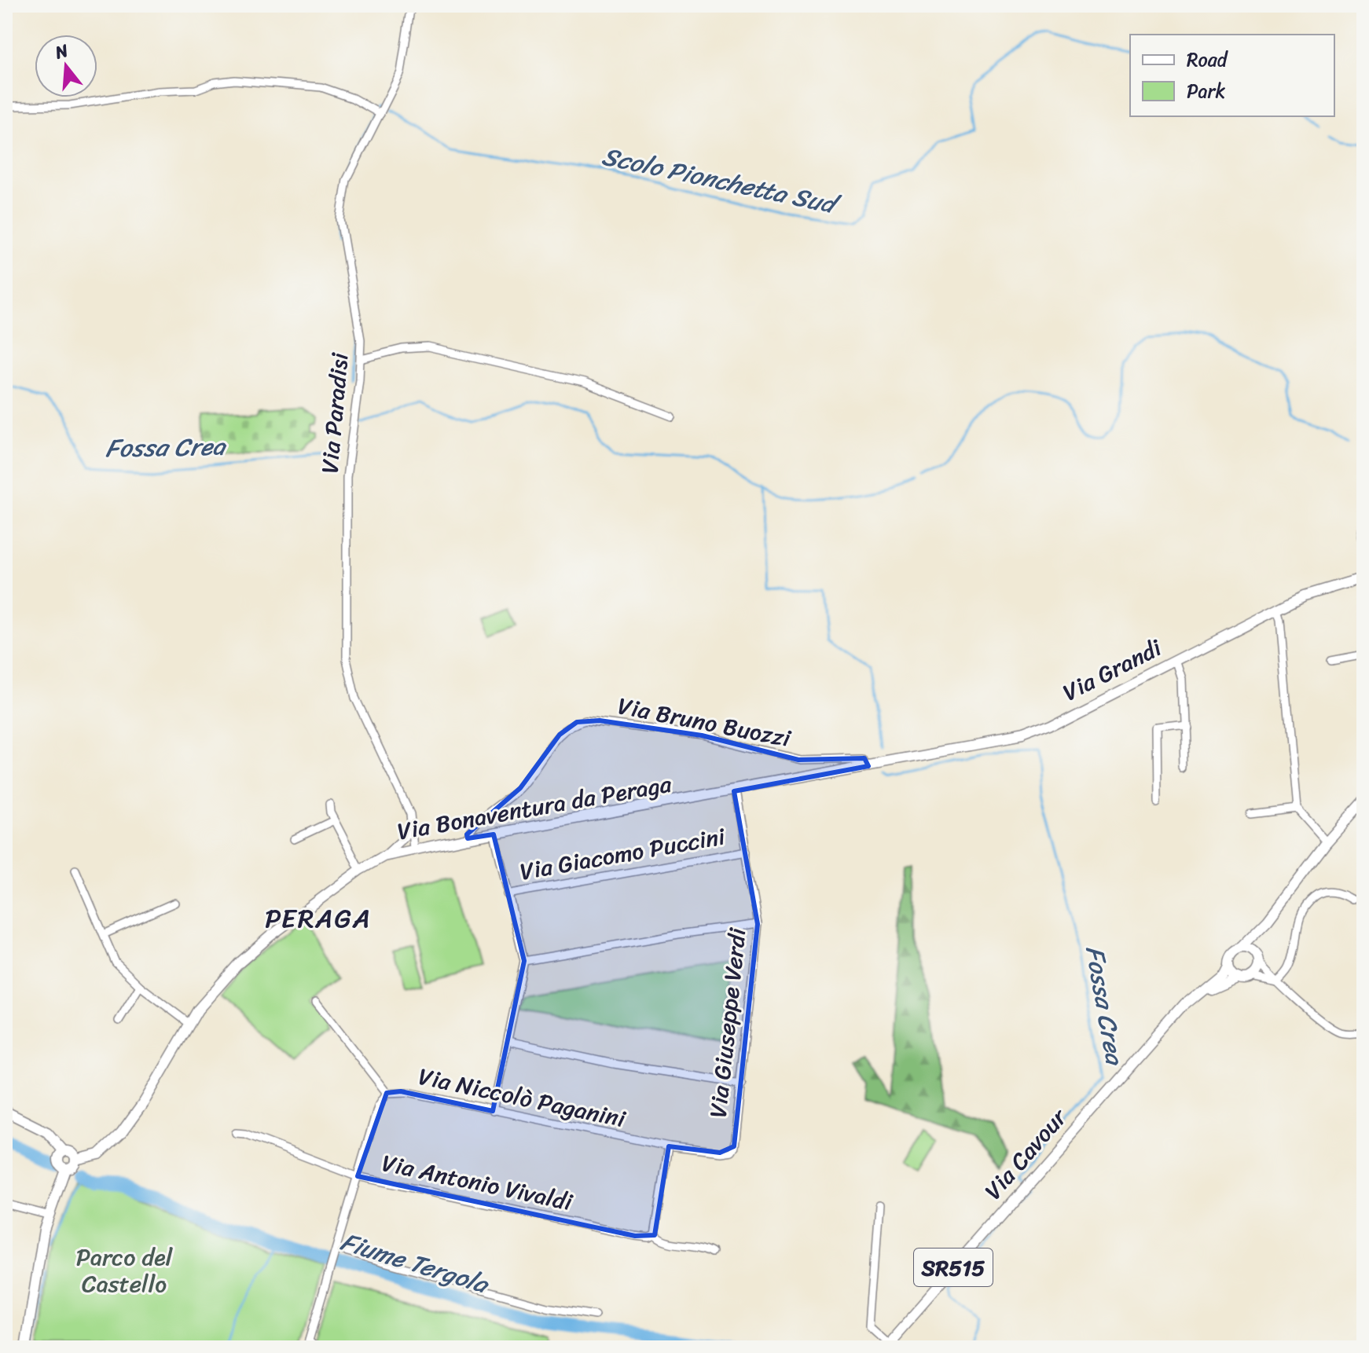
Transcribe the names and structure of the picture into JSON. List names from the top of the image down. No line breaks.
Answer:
{"streets":{"main road":["Via Grandi","Via Bonaventura da Peraga","Via Cavour","SR515"],"street":["Via Paradisi","Via Bruno Buozzi","Via Giacomo Puccini","Via Giuseppe Verdi","Via Niccolò Paganini","Via Antonio Vivaldi"]},"crossings":[["Via Paradisi","Via Bonaventura da Peraga"],["Via Grandi","Via Bruno Buozzi"],["Via Grandi","Via Bonaventura da Peraga"],["Via Bruno Buozzi","Via Bonaventura da Peraga"],["Via Bonaventura da Peraga","Via Giuseppe Verdi"],["Via Giacomo Puccini","Via Giuseppe Verdi"],["Via Giuseppe Verdi","Via Niccolò Paganini"]],"districts":["PERAGA"],"water":["Scolo Pionchetta Sud","Fossa Crea","Fiume Tergola"],"parks":["Parco del Castello"],"legend":["Road","Park"],"north":"top"}
